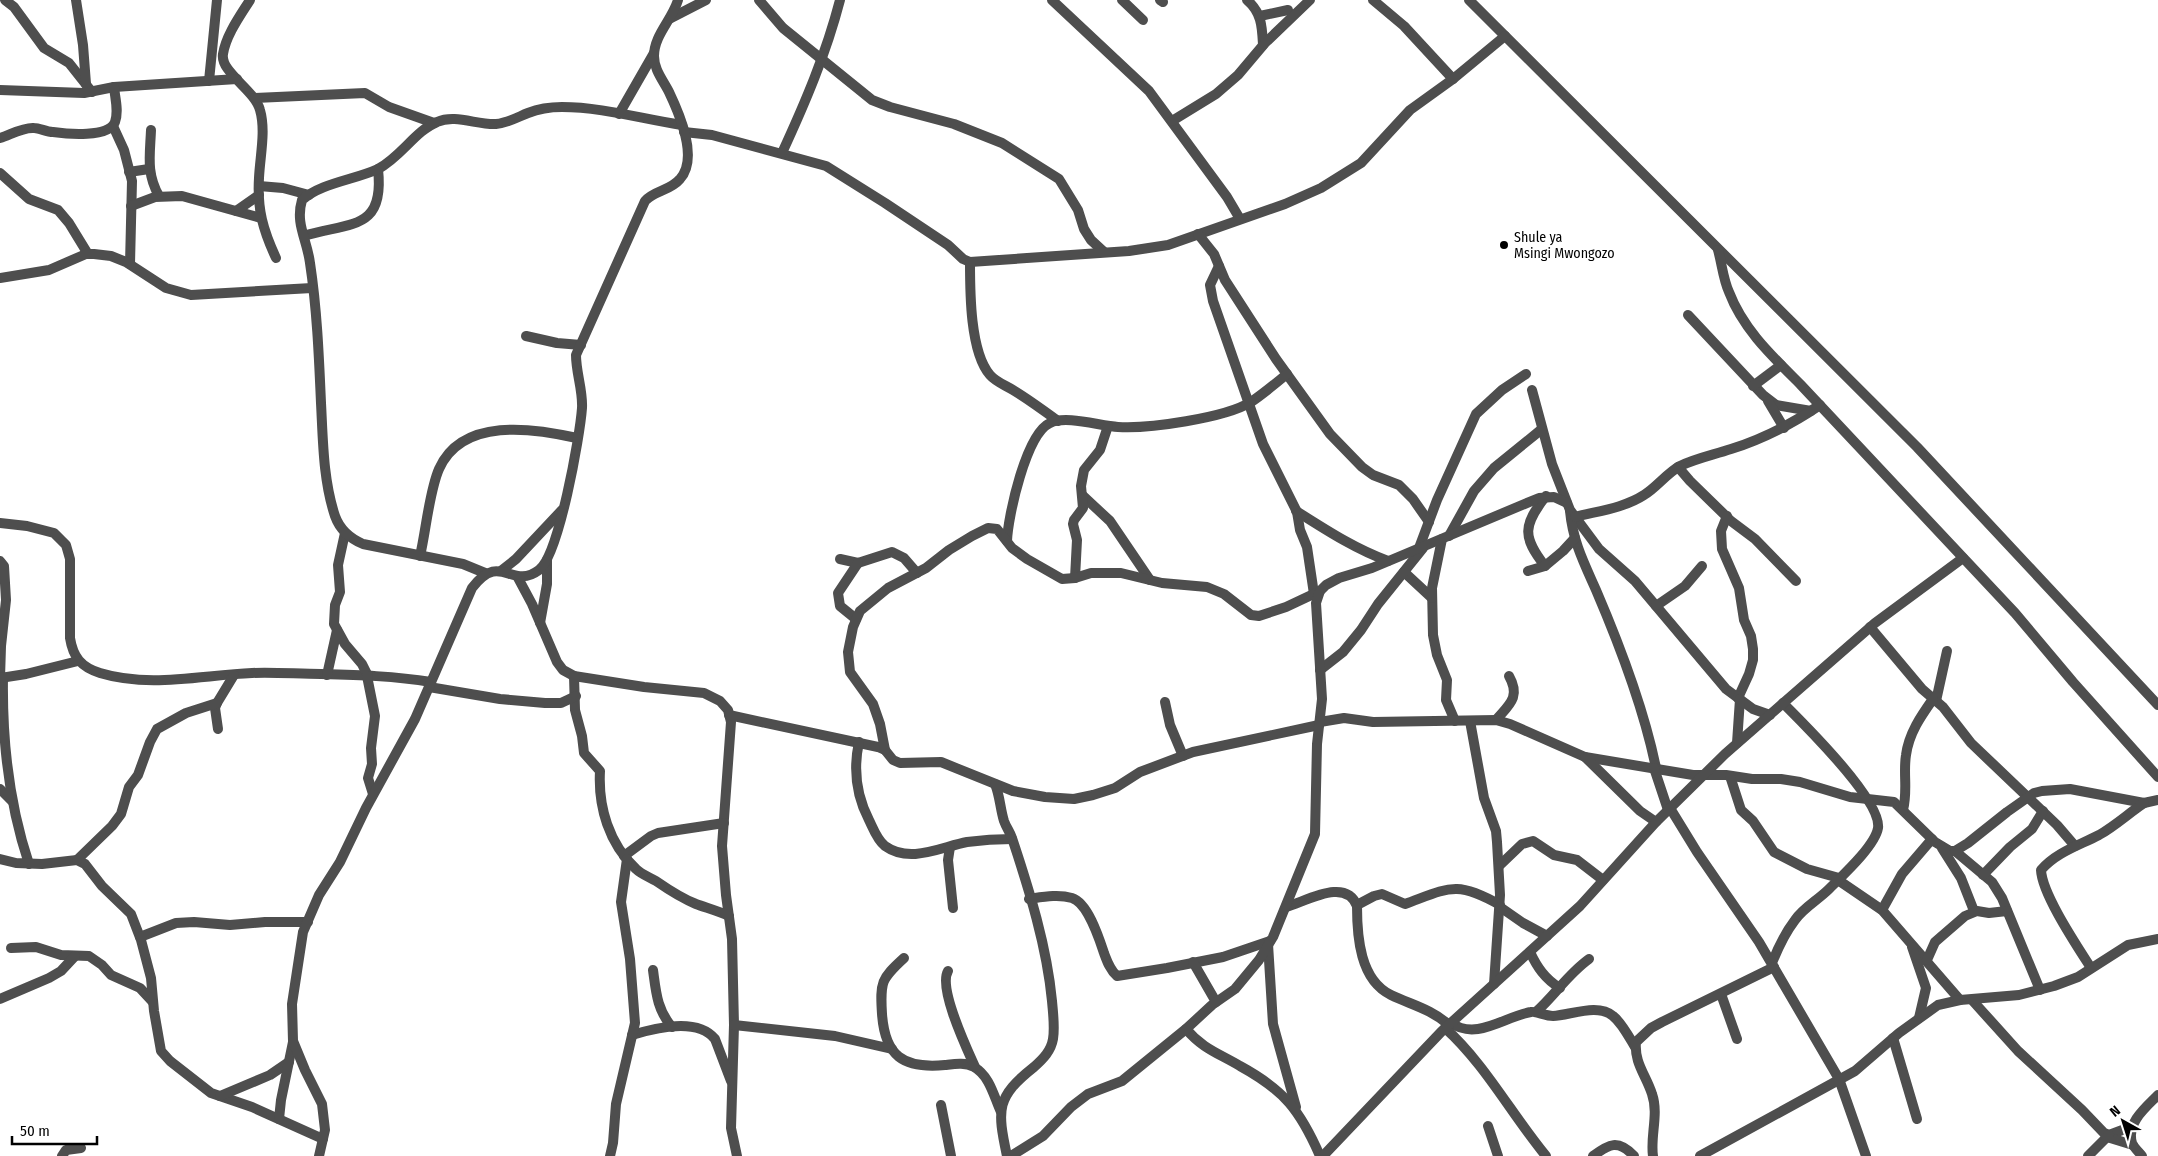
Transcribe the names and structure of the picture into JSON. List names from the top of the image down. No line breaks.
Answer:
{"places":["Shule ya Msingi Mwongozo"],"scale_bar":"50 m","north":"top left"}
